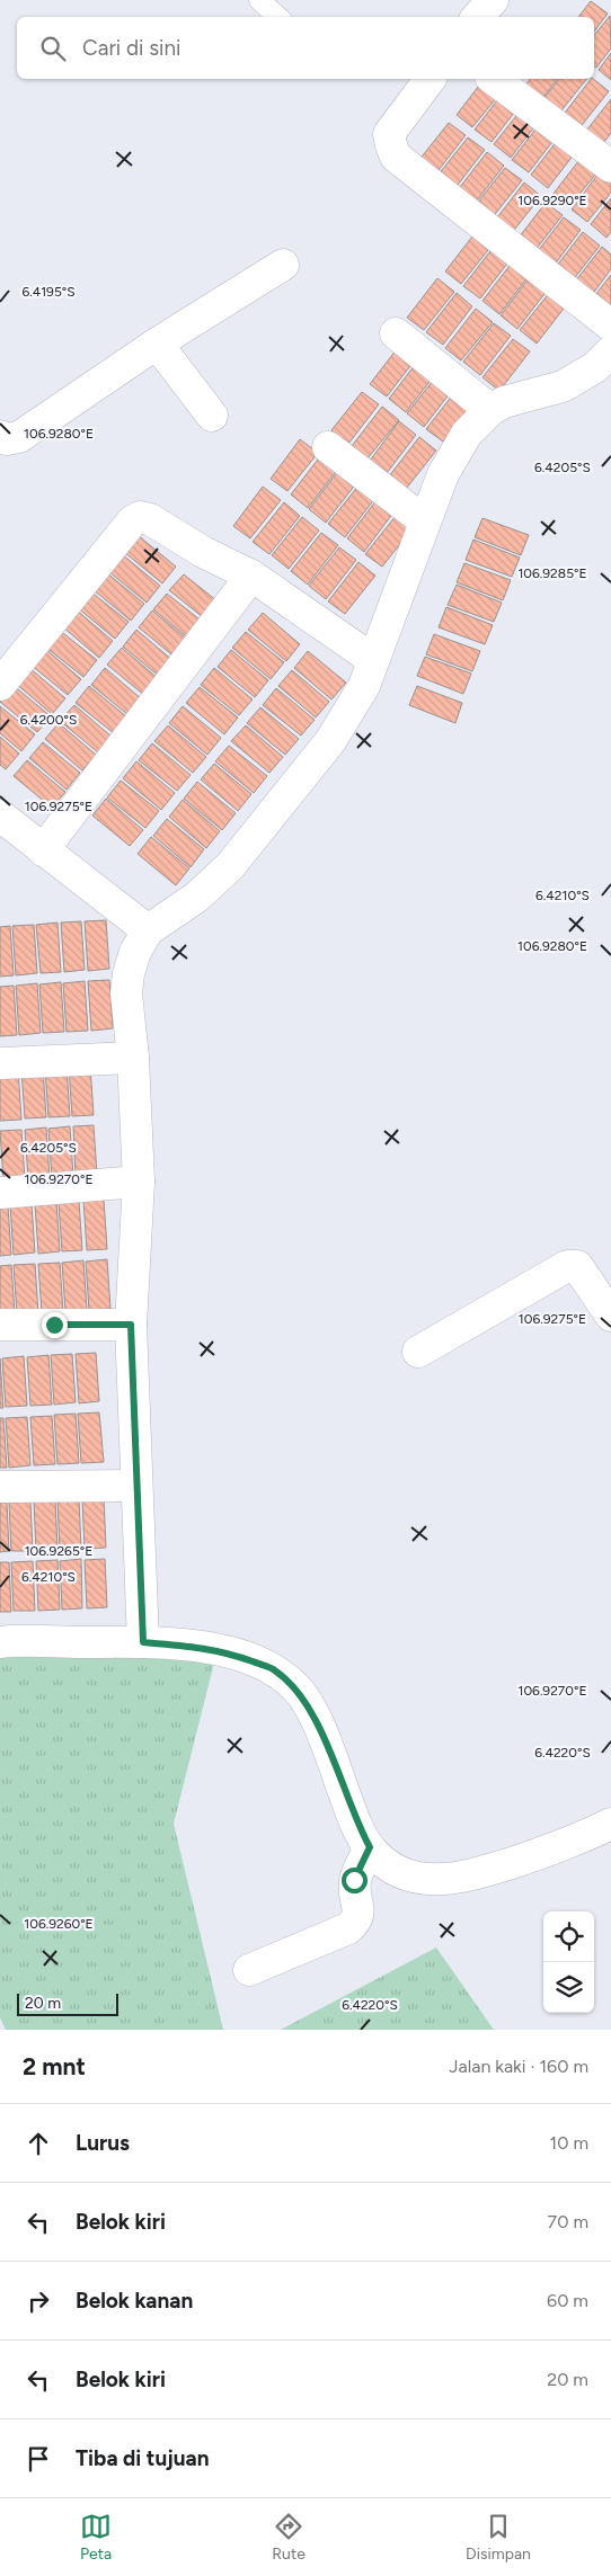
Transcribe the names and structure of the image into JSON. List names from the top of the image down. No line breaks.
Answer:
{"scale_bar":"20 m","page":{"search":"Cari di sini","scale":"20 m","heading":["2 mnt","Jalan kaki · 160 m"],"list":[["Lurus","10 m"],["Belok kiri","70 m"],["Belok kanan","60 m"],["Belok kiri","20 m"],"Tiba di tujuan"],"nav":["Peta","Rute","Disimpan"]},"coordinates":["106.9290°E","6.4195°S","106.9280°E","6.4205°S","106.9285°E","6.4200°S","106.9275°E","6.4210°S","106.9270°E","106.9265°E","6.4220°S","106.9260°E"]}
